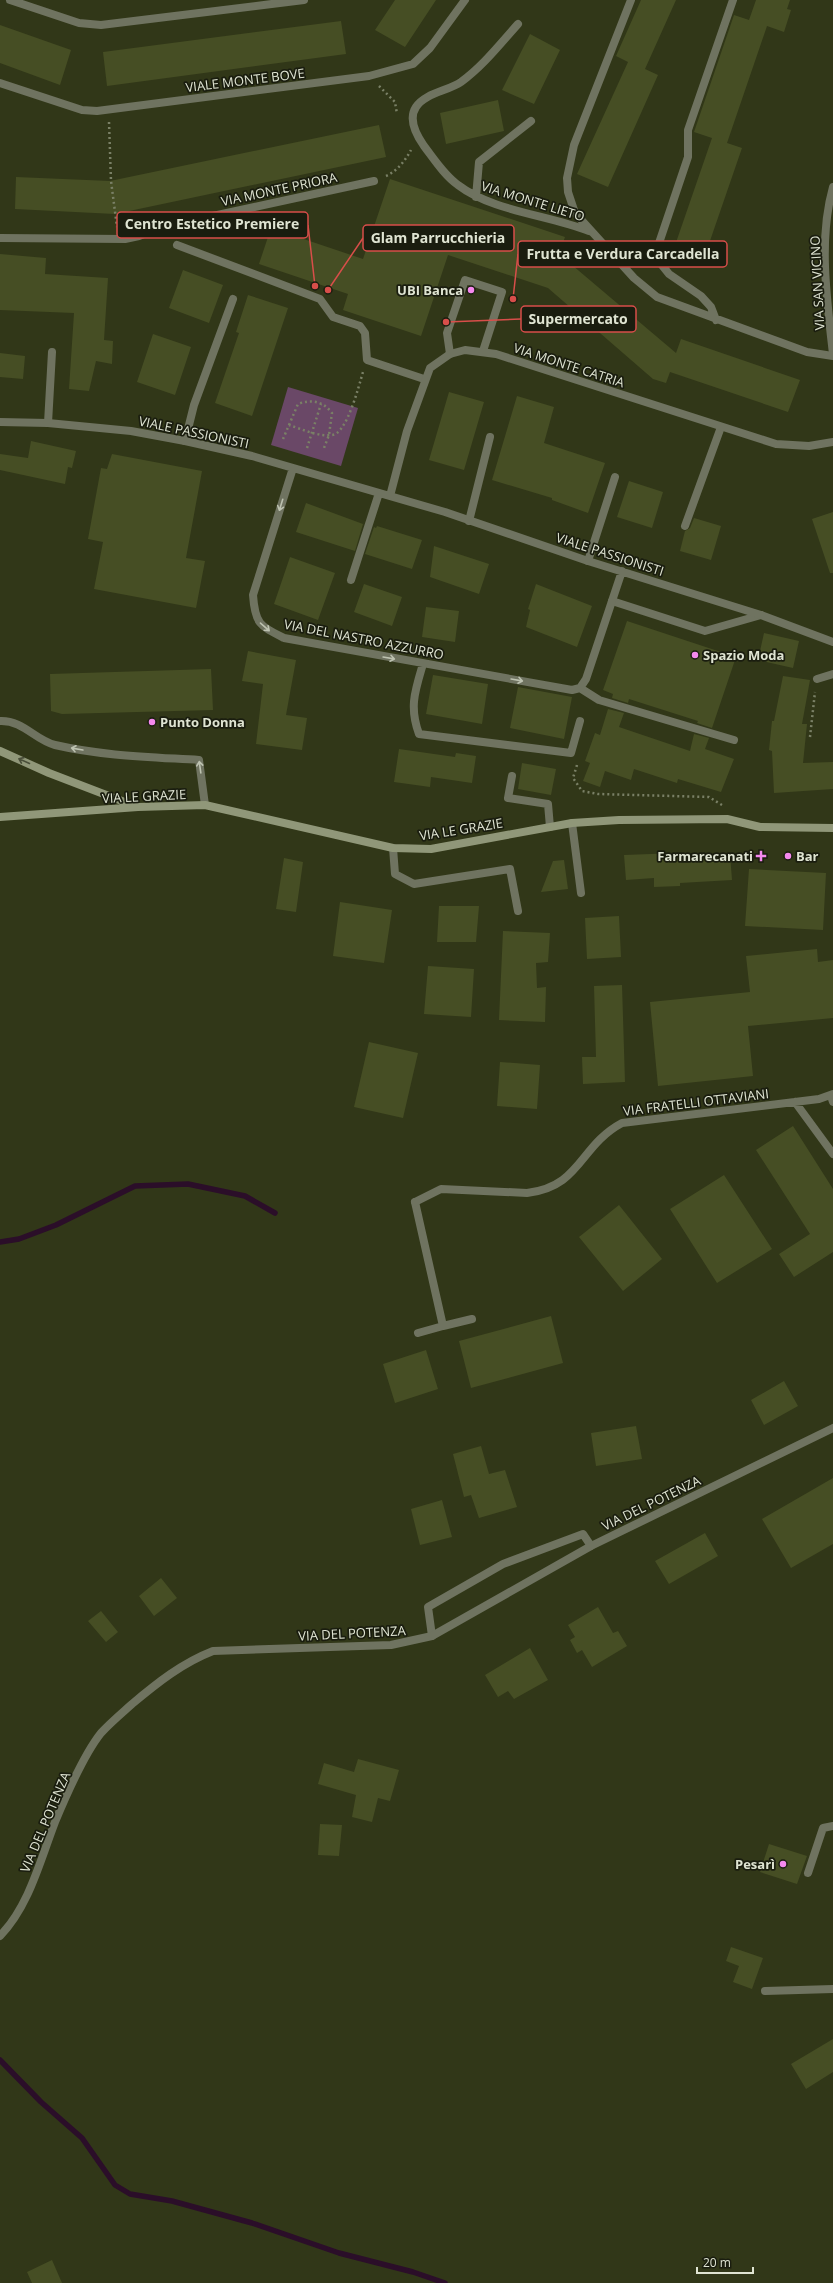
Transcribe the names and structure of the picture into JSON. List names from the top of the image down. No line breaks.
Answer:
{"streets":{"main road":["VIA LE GRAZIE"],"street":["VIALE MONTE BOVE","VIA MONTE PRIORA","VIA MONTE LIETO","VIA SAN VICINO","VIA MONTE CATRIA","VIALE PASSIONISTI","VIA DEL NASTRO AZZURRO","VIA FRATELLI OTTAVIANI","VIA DEL POTENZA"]},"crossings":[["VIA MONTE LIETO","VIA SAN VICINO"],["VIA MONTE CATRIA","VIALE PASSIONISTI"],["VIALE PASSIONISTI","VIA DEL NASTRO AZZURRO"]],"places":{"other":["Centro Estetico Premiere","Glam Parrucchieria","UBI Banca","Frutta e Verdura Carcadella","Supermercato","Spazio Moda","Punto Donna","Bar","Pesarì"],"health":["Farmarecanati"]},"scale_bar":"20 m"}
